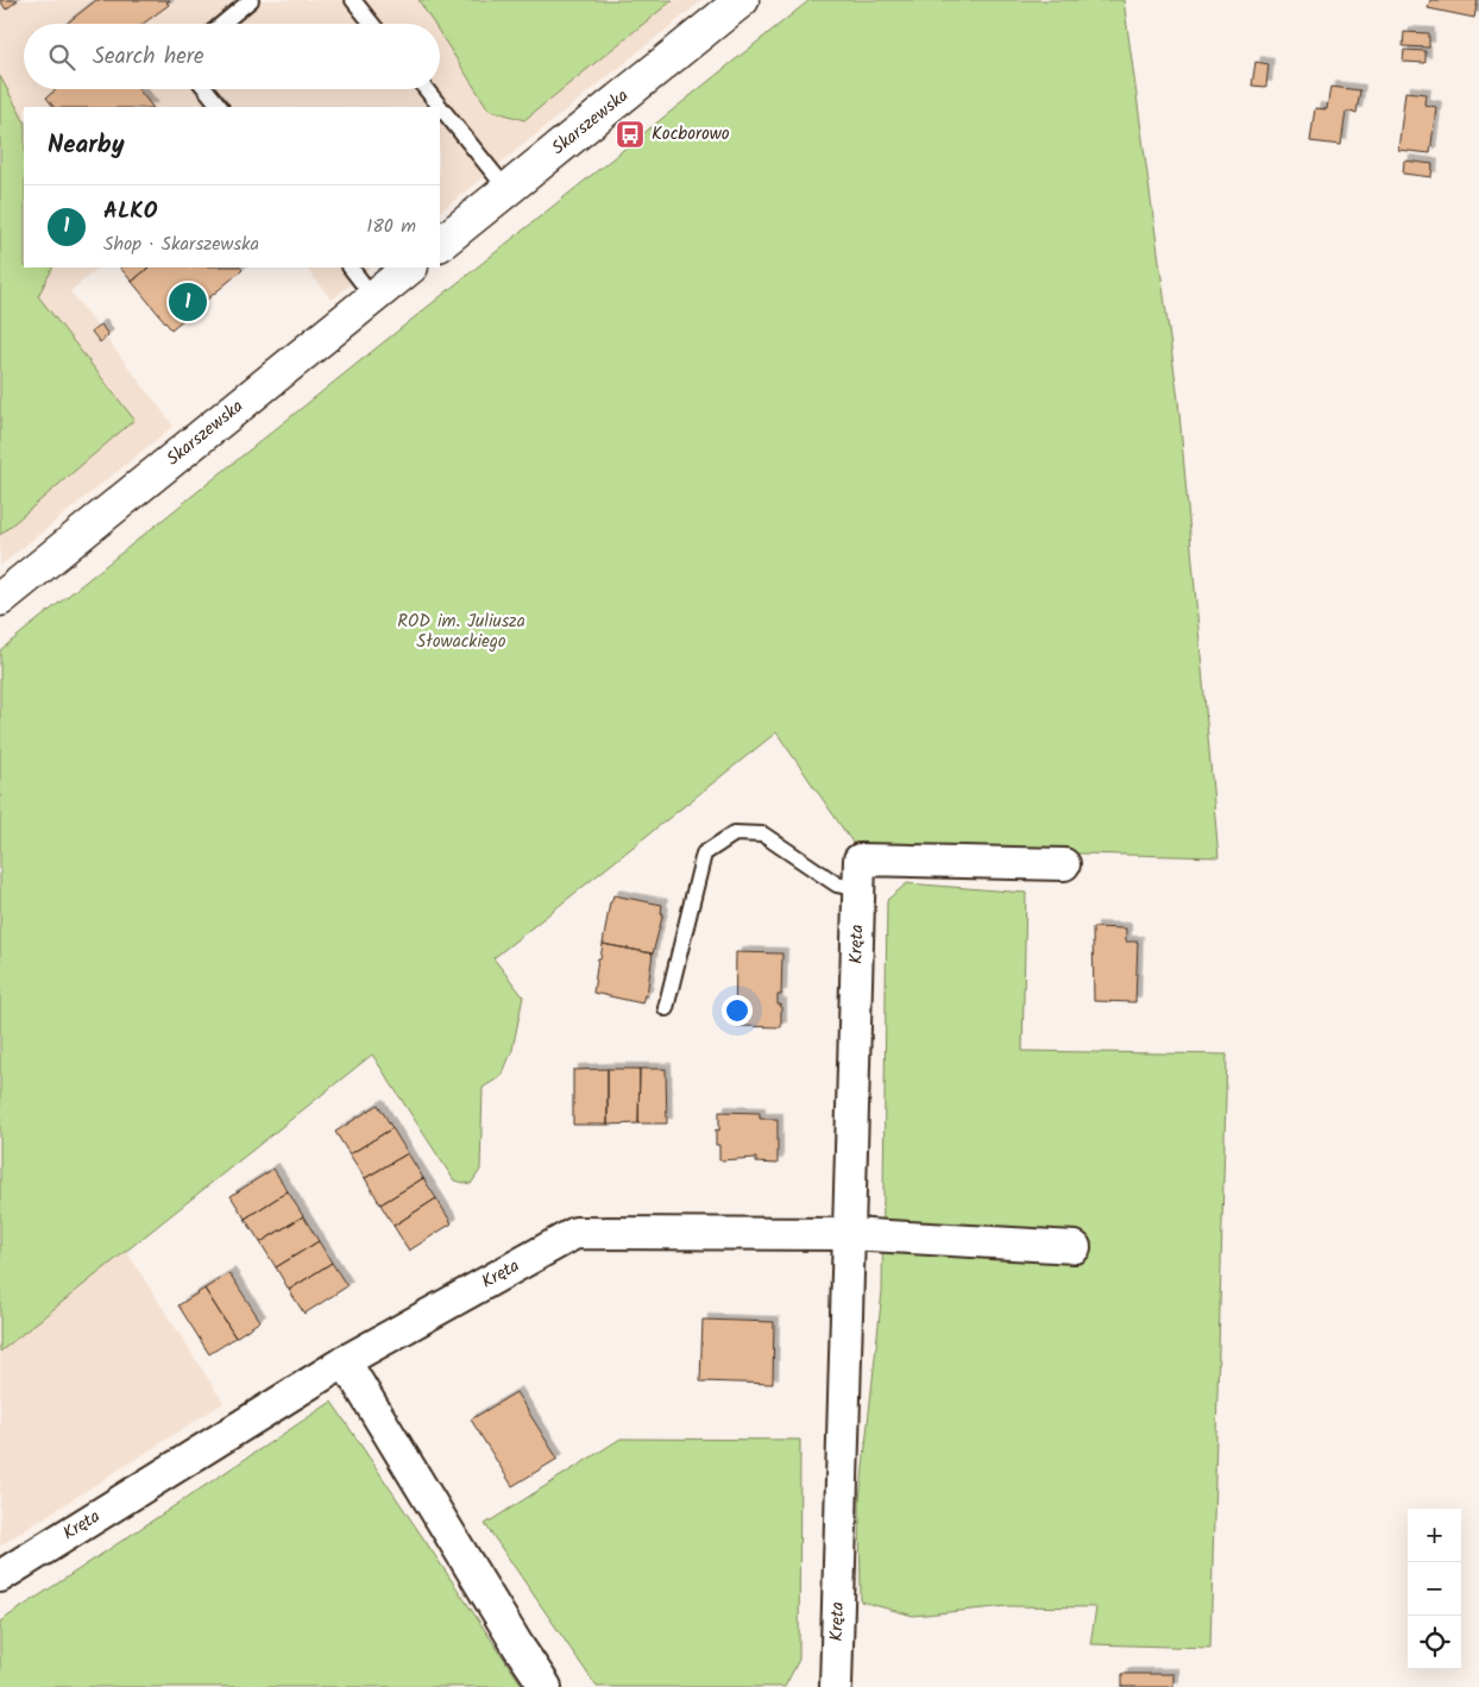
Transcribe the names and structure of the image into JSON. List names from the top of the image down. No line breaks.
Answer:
{"streets":{"main road":["Skarszewska"],"street":["Kręta"]},"parks":["ROD im. Juliusza Słowackiego"],"places":{"bus stop":["Kocborowo"]},"page":{"search":"Search here","heading":"Nearby","list":[{"mark":"1","name":"ALKO","note":"Shop · Skarszewska","value":"180 m"}],"pins":"1","map_buttons":["+","−"]}}
